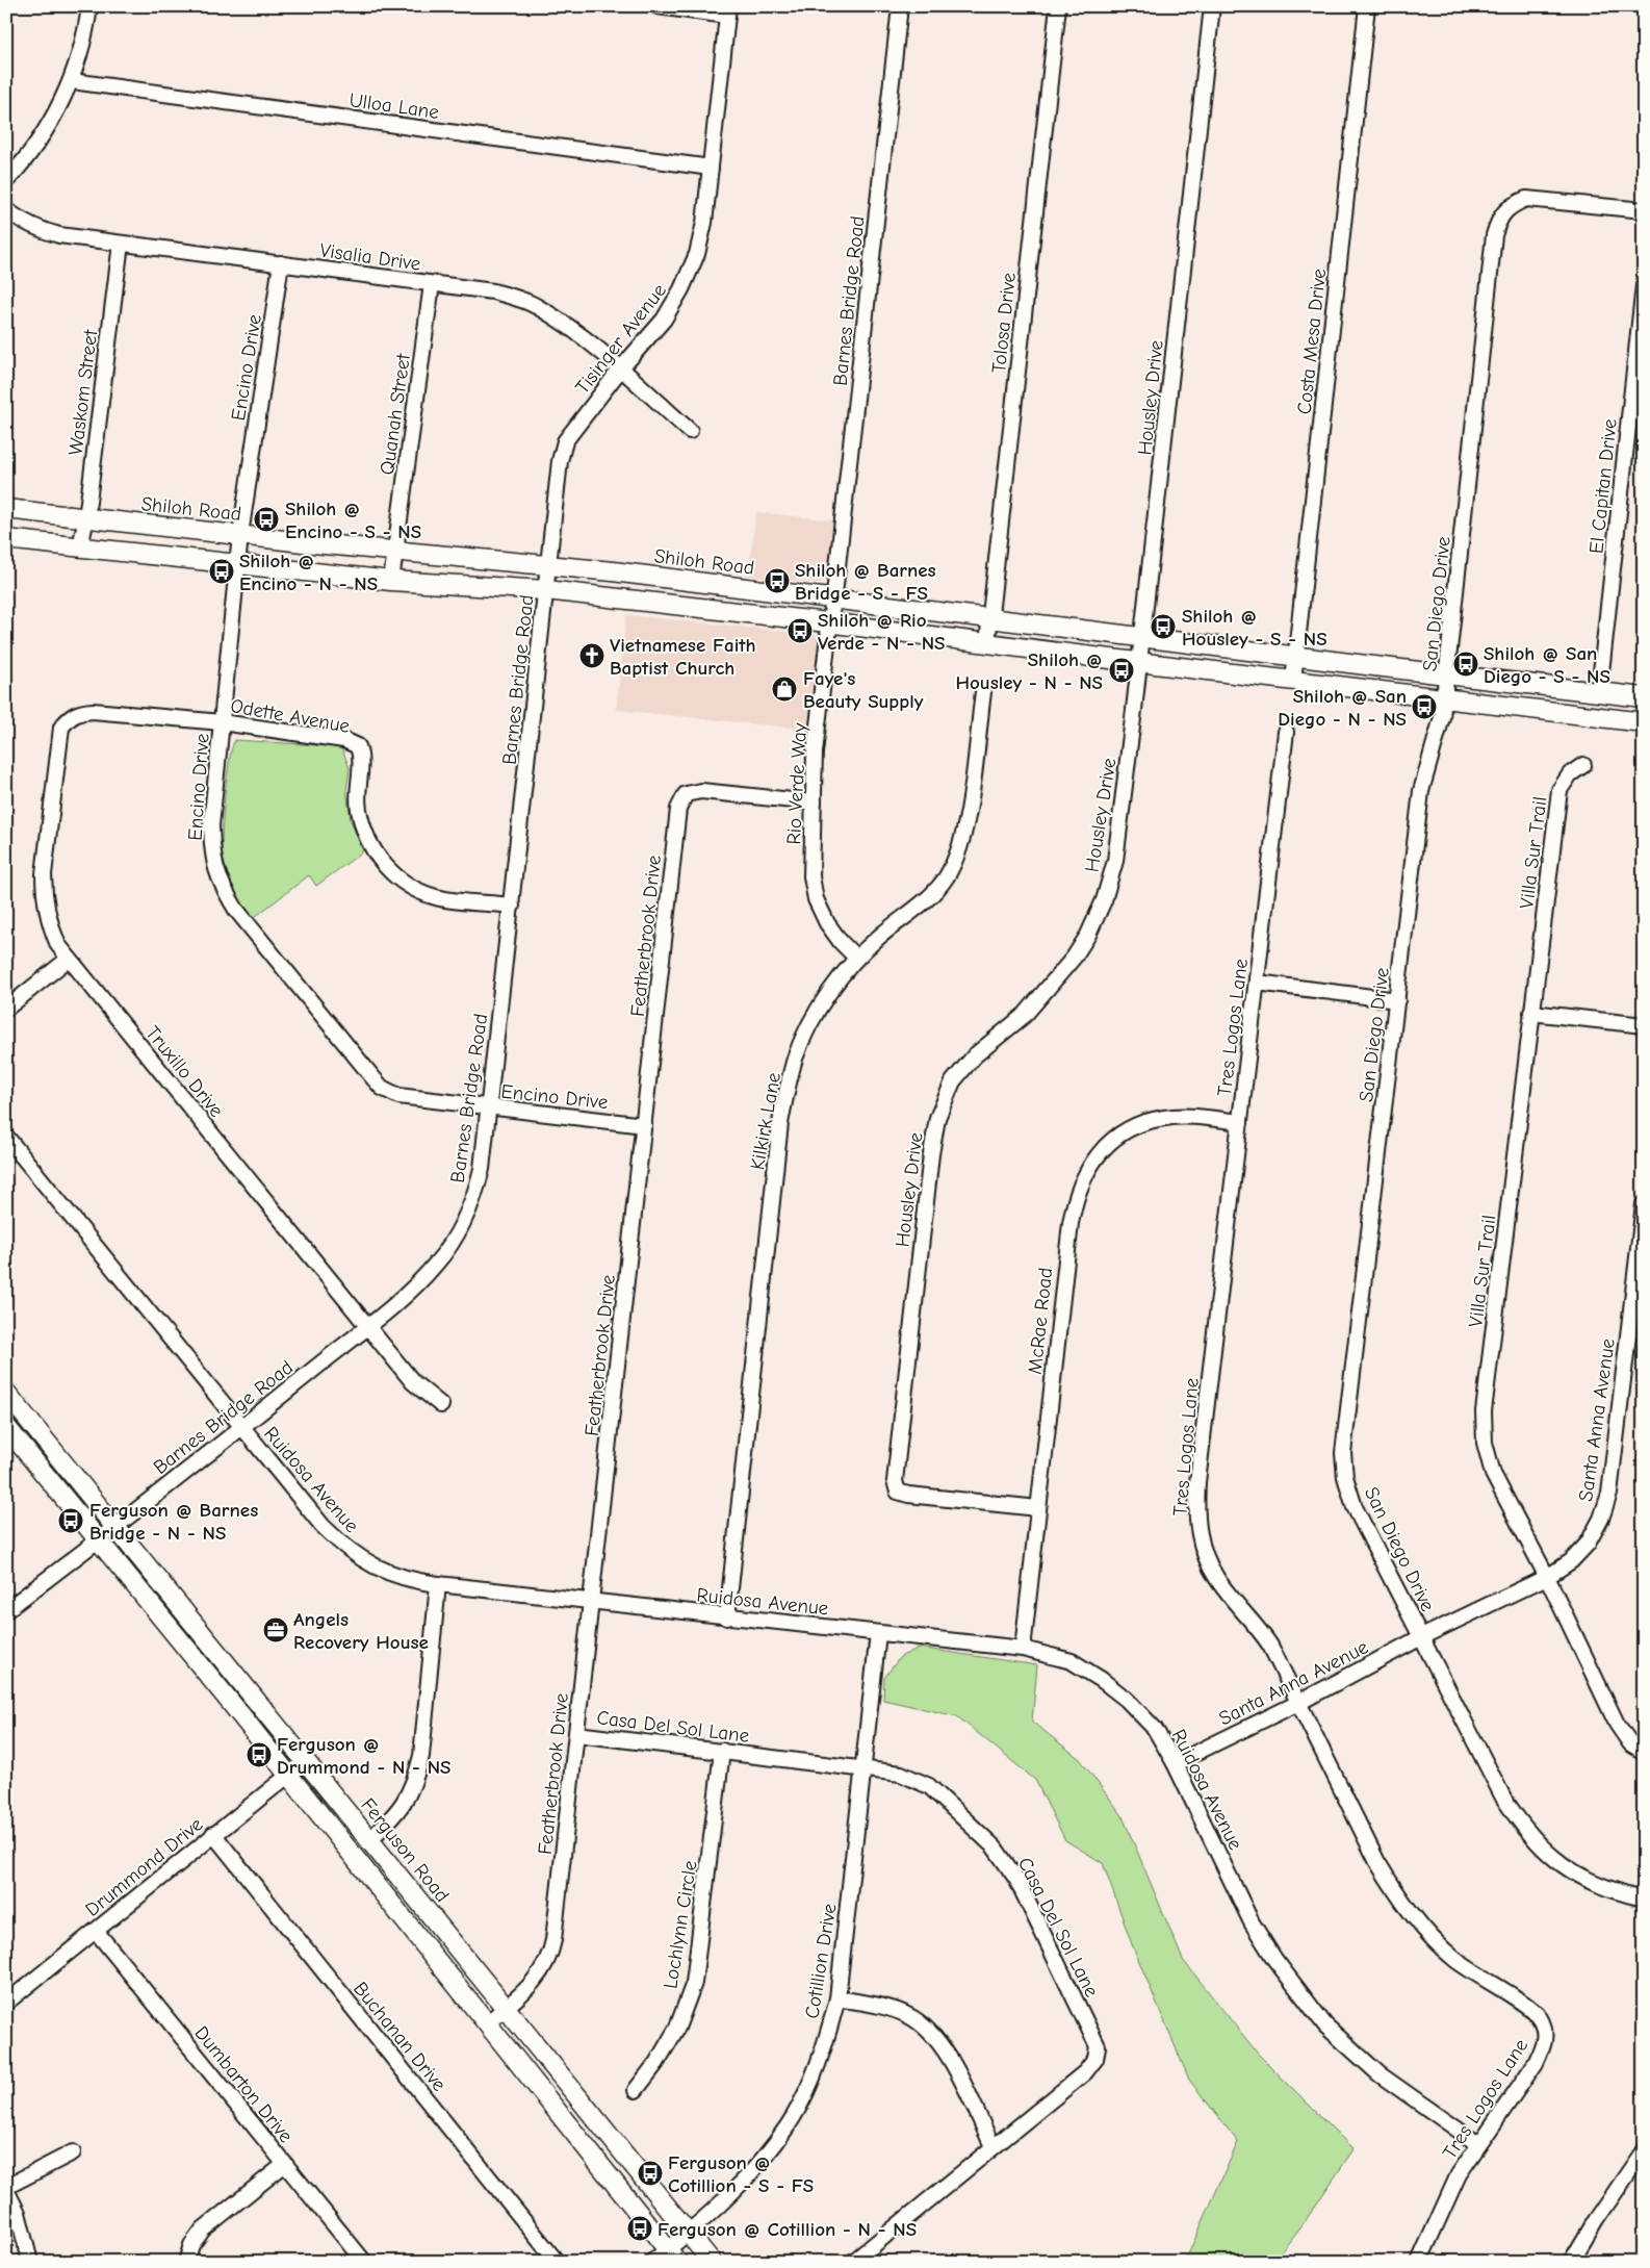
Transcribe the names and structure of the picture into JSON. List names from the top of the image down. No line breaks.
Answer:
{"streets":{"main road":["Shiloh Road","Ferguson Road"],"street":["Ulloa Lane","Visalia Drive","Barnes Bridge Road","Tolosa Drive","Tisinger Avenue","Costa Mesa Drive","Encino Drive","Waskom Street","Housley Drive","Quanah Street","El Capitan Drive","San Diego Drive","Odette Avenue","Rio Verde Way","Villa Sur Trail","Featherbrook Drive","Tres Logos Lane","Truxillo Drive","Kilkirk Lane","McRae Road","Santa Anna Avenue","Ruidosa Avenue","Casa Del Sol Lane","Drummond Drive","Lochlynn Circle","Cotillion Drive","Buchanan Drive","Dumbarton Drive"]},"crossings":[["Ulloa Lane","Tisinger Avenue"],["Visalia Drive","Tisinger Avenue"],["Visalia Drive","Encino Drive"],["Visalia Drive","Waskom Street"],["Visalia Drive","Quanah Street"],["Barnes Bridge Road","Tisinger Avenue"],["Barnes Bridge Road","Encino Drive"],["Barnes Bridge Road","Shiloh Road"],["Barnes Bridge Road","Odette Avenue"],["Barnes Bridge Road","Rio Verde Way"],["Barnes Bridge Road","Truxillo Drive"],["Barnes Bridge Road","Ruidosa Avenue"],["Barnes Bridge Road","Ferguson Road"],["Tolosa Drive","Shiloh Road"],["Tisinger Avenue","Shiloh Road"],["Costa Mesa Drive","Shiloh Road"],["Encino Drive","Shiloh Road"],["Encino Drive","Odette Avenue"],["Encino Drive","Featherbrook Drive"],["Waskom Street","Shiloh Road"],["Housley Drive","Shiloh Road"],["Housley Drive","McRae Road"],["Quanah Street","Shiloh Road"],["El Capitan Drive","Shiloh Road"],["Shiloh Road","San Diego Drive"],["Shiloh Road","Rio Verde Way"],["San Diego Drive","Santa Anna Avenue"],["Odette Avenue","Truxillo Drive"],["Rio Verde Way","Featherbrook Drive"],["Rio Verde Way","Kilkirk Lane"],["Villa Sur Trail","Santa Anna Avenue"],["Featherbrook Drive","Ruidosa Avenue"],["Featherbrook Drive","Casa Del Sol Lane"],["Featherbrook Drive","Ferguson Road"],["Tres Logos Lane","McRae Road"],["Tres Logos Lane","Santa Anna Avenue"],["Tres Logos Lane","Ruidosa Avenue"],["Kilkirk Lane","Ruidosa Avenue"],["McRae Road","Ruidosa Avenue"],["Santa Anna Avenue","Ruidosa Avenue"],["Ruidosa Avenue","Cotillion Drive"],["Casa Del Sol Lane","Lochlynn Circle"],["Casa Del Sol Lane","Cotillion Drive"],["Ferguson Road","Drummond Drive"],["Ferguson Road","Cotillion Drive"],["Drummond Drive","Buchanan Drive"],["Drummond Drive","Dumbarton Drive"]],"places":{"bus stop":["Shiloh @ Encino - S - NS","Shiloh @ Encino - N - NS","Shiloh @ Barnes Bridge - S - FS","Shiloh @ Housley - S - NS","Shiloh @ Rio Verde - N - NS","Shiloh @ San Diego - S - NS","Shiloh @ Housley - N - NS","Shiloh @ San Diego - N - NS","Ferguson @ Barnes Bridge - N - NS","Ferguson @ Drummond - N - NS","Ferguson @ Cotillion - S - FS","Ferguson @ Cotillion - N - NS"],"church":["Vietnamese Faith Baptist Church"],"shop":["Faye's Beauty Supply"],"office":["Angels Recovery House"]}}
